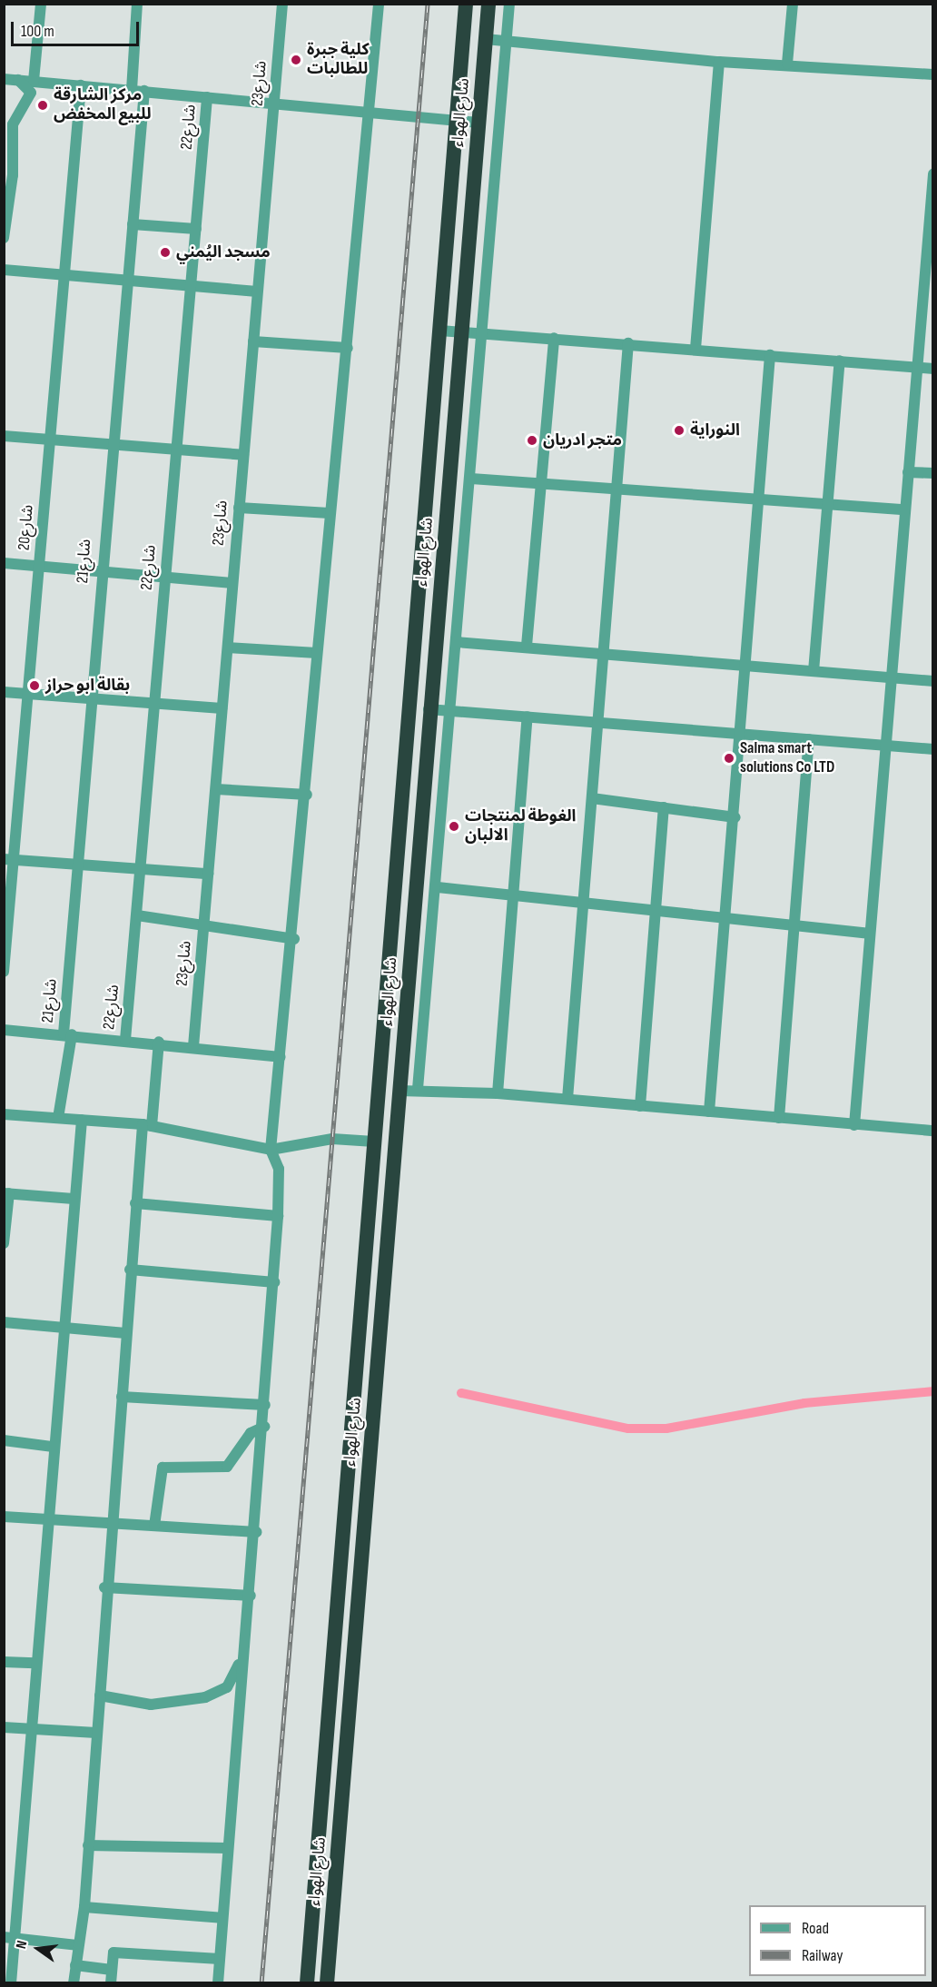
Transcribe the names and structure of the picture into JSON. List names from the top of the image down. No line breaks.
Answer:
{"streets":{"highway":["شارع الهواء"],"street":["شارع23","شارع22","شارع20","شارع21"]},"places":["كلية جبرة للطالبات","مركز الشارقة للبيع المخفض","مسجد اليُمني","النوراية","متجر ادريان","بقالة ابو حراز","Salma smart solutions Co LTD","الغوطة لمنتجات الالبان"],"legend":["Road","Railway"],"scale_bar":"100 m","north":"left"}
